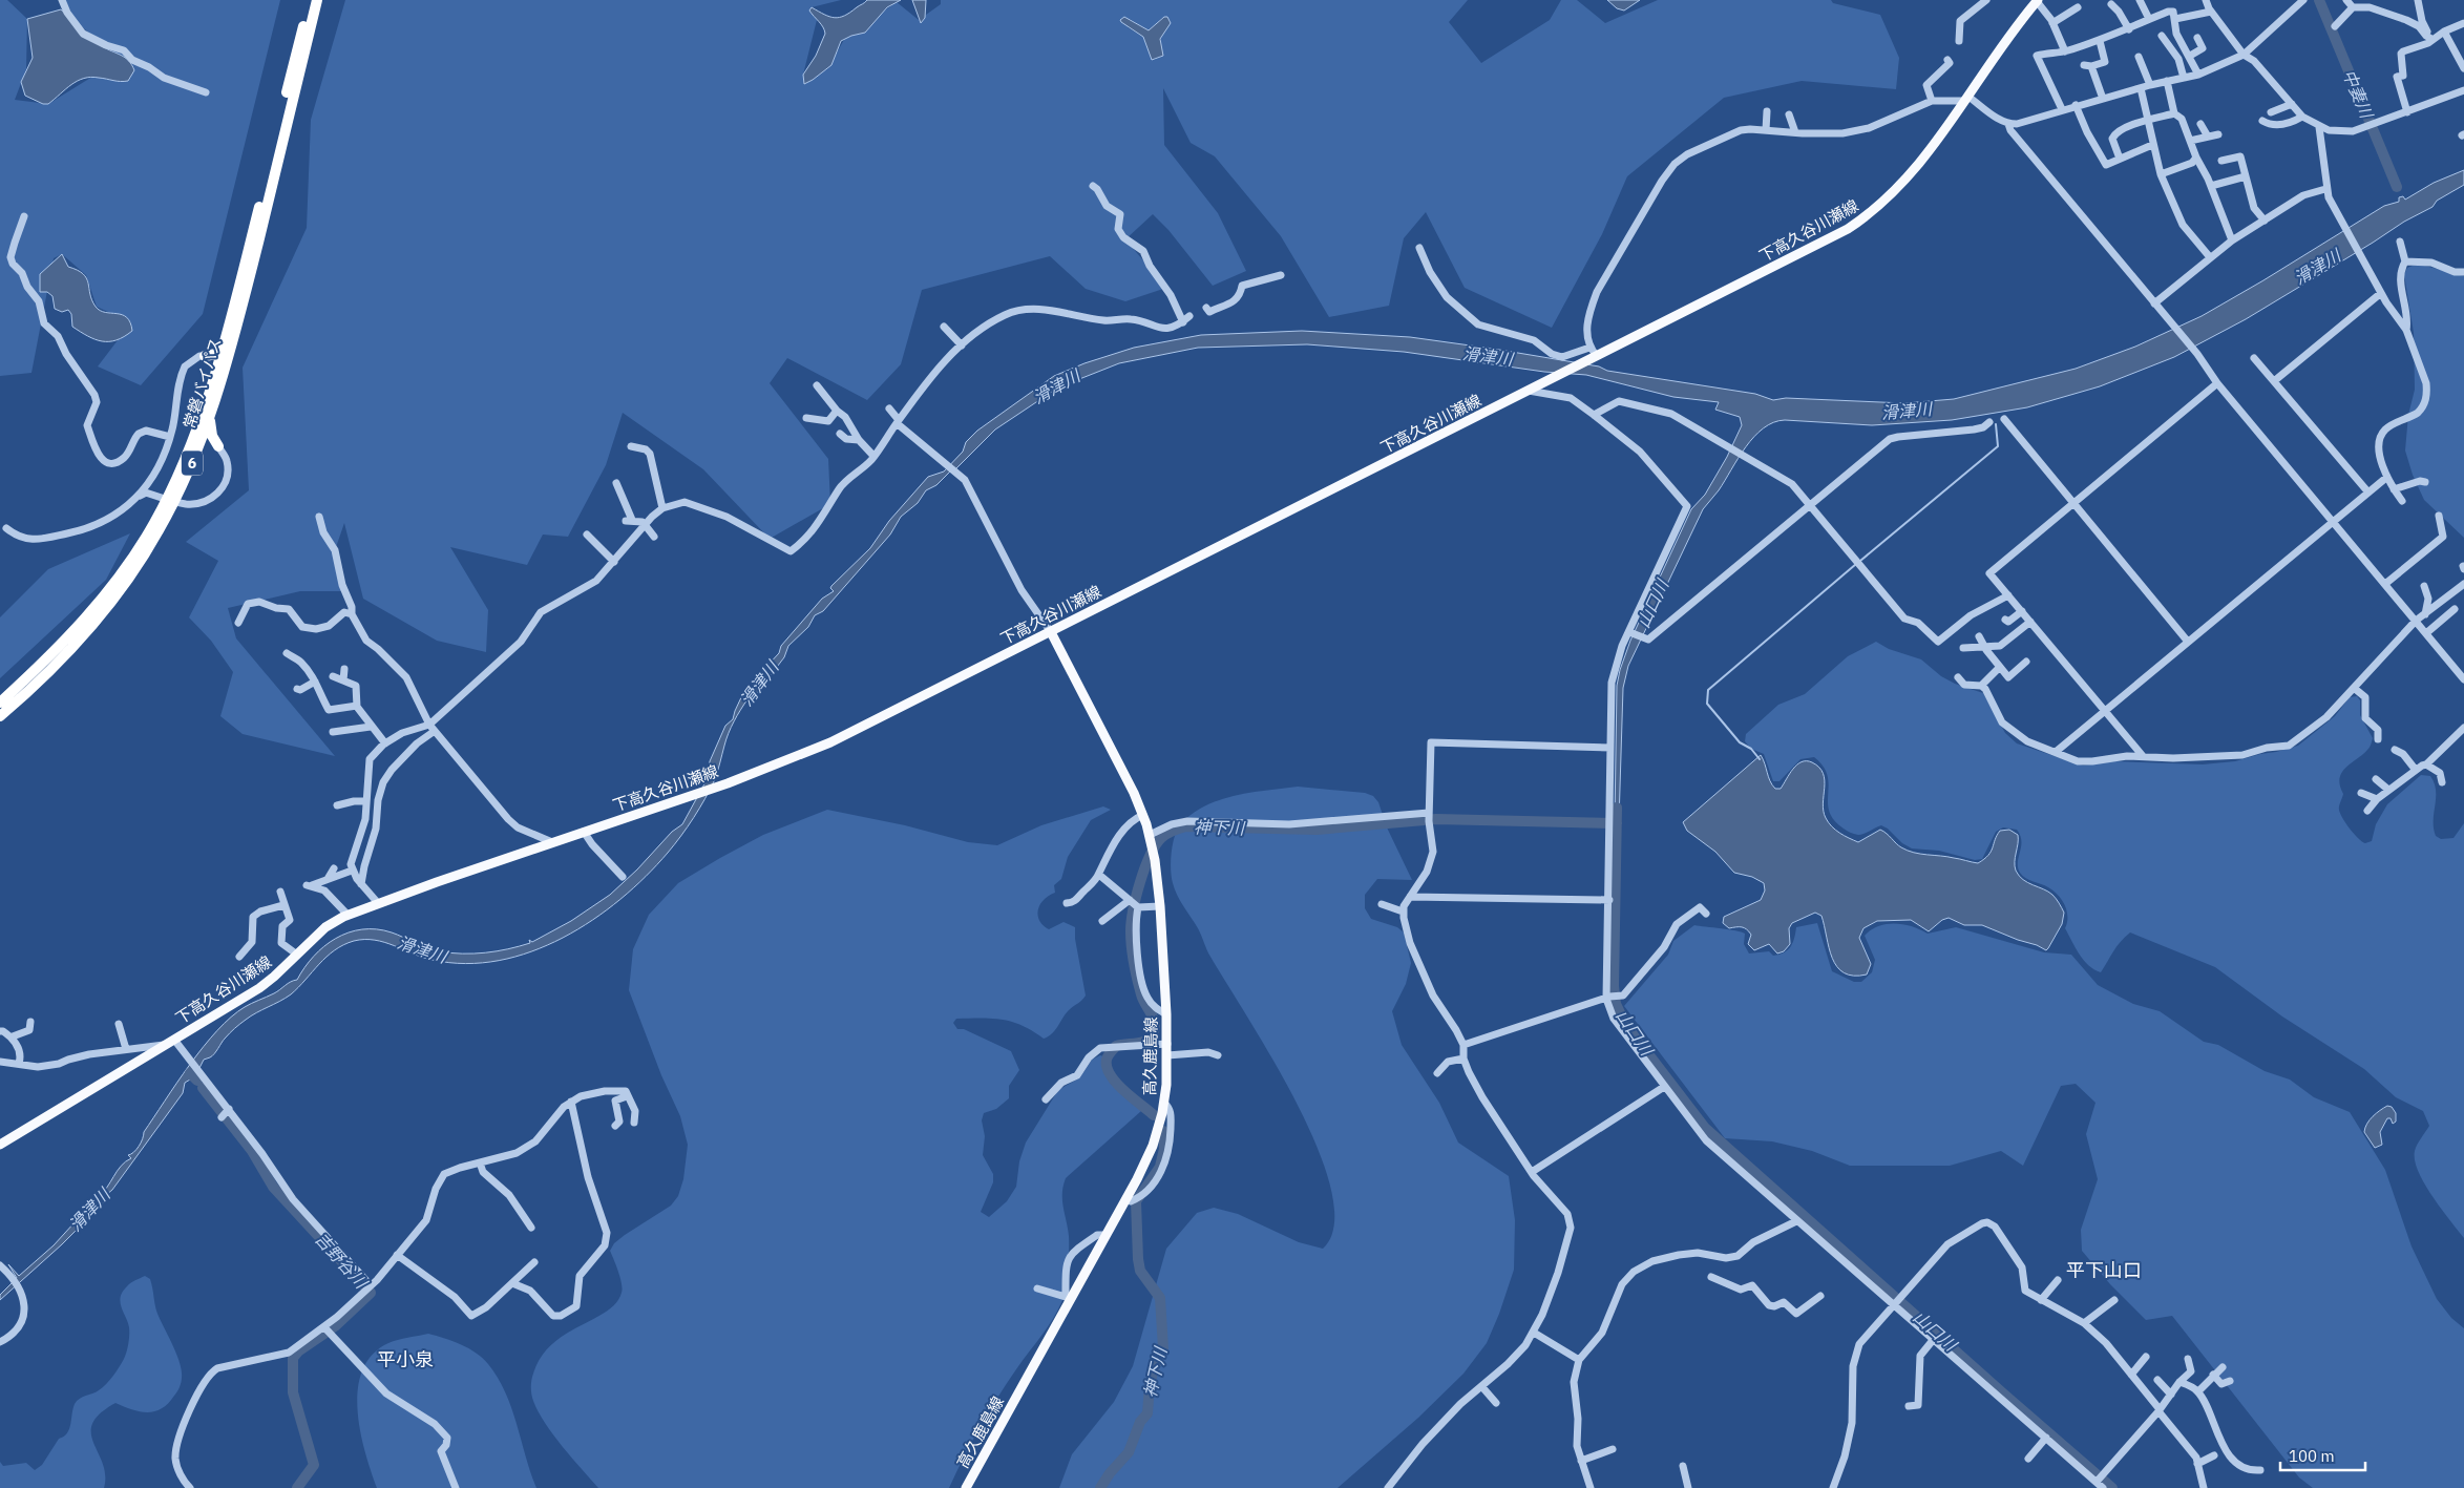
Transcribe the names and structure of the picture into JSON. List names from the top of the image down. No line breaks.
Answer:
{"streets":{"highway":["常磐バイパス","6"],"main road":["下高久谷川瀬線","高久鹿島線"]},"crossings":[["下高久谷川瀬線","高久鹿島線"]],"districts":["平下山口","平小泉"],"water":["中妻川","滑津川","山口川","神下川","吉野谷川"],"scale_bar":"100 m"}
